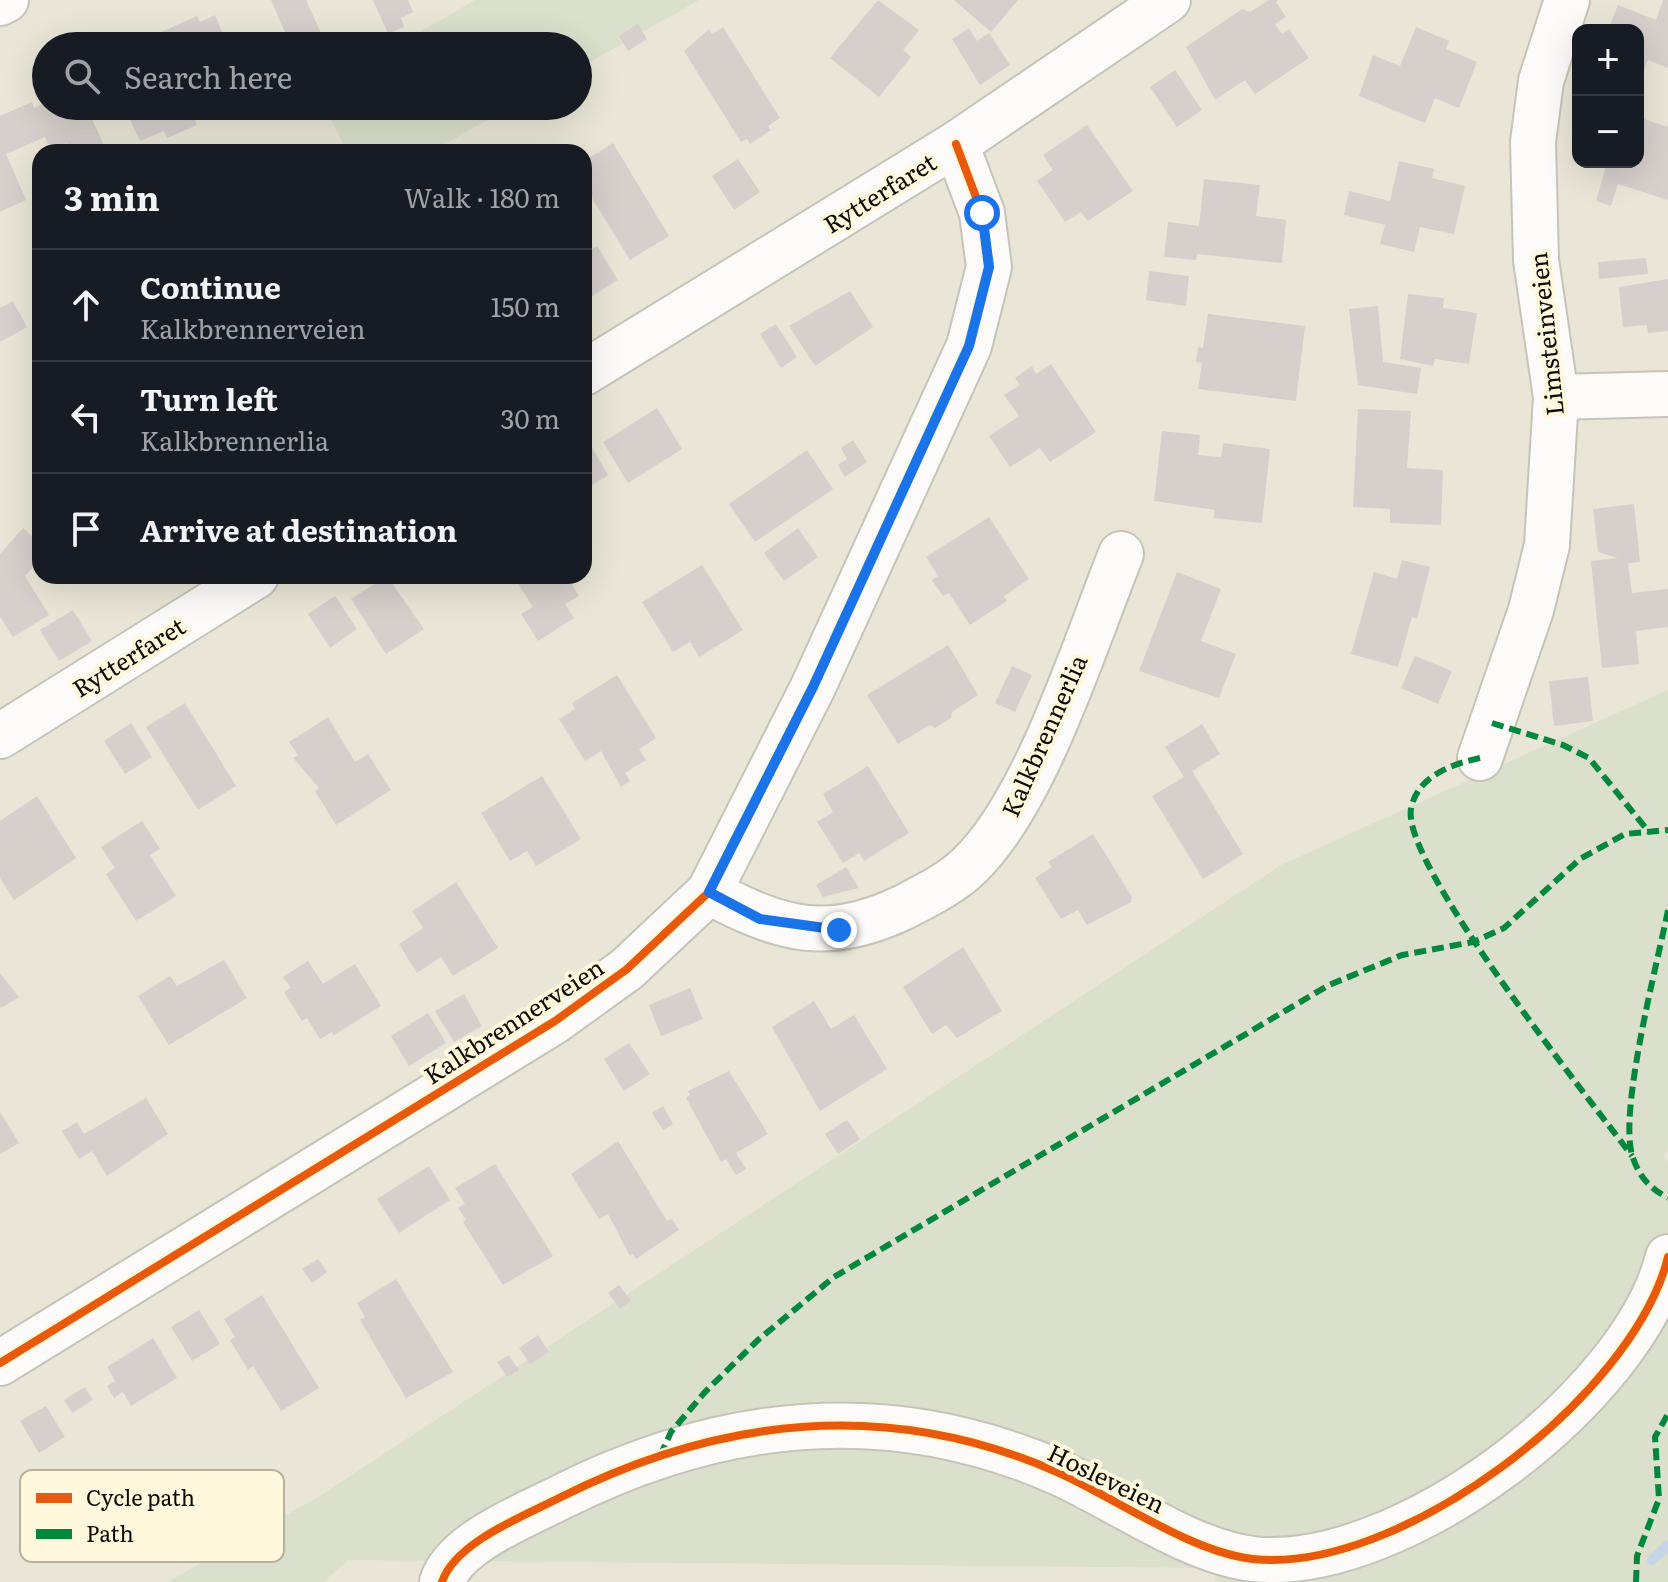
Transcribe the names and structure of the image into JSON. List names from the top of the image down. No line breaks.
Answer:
{"streets":{"street":["Rytterfaret","Limsteinveien","Kalkbrennerlia","Kalkbrennerveien","Hosleveien"]},"crossings":[["Rytterfaret","Kalkbrennerveien"],["Kalkbrennerlia","Kalkbrennerveien"]],"legend":["Cycle path","Path"],"page":{"map_buttons":["+","−"],"search":"Search here","heading":["3 min","Walk · 180 m"],"list":[["Continue","Kalkbrennerveien","150 m"],["Turn left","Kalkbrennerlia","30 m"],"Arrive at destination"]}}
